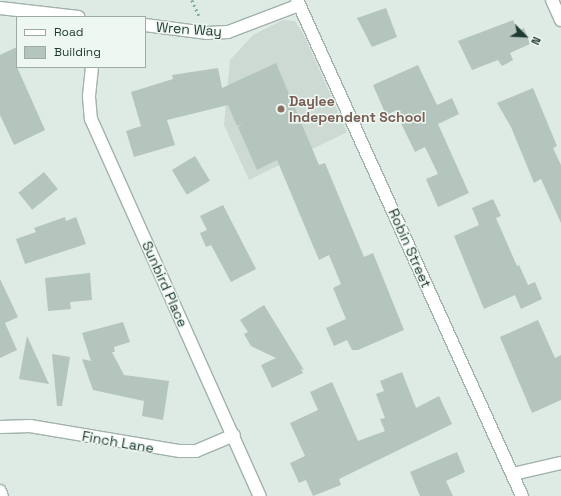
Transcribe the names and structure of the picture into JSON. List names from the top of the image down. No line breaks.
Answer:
{"streets":{"street":["Wren Way","Robin Street","Sunbird Place","Finch Lane"]},"crossings":[["Wren Way","Robin Street"],["Sunbird Place","Finch Lane"]],"places":["Daylee Independent School"],"legend":["Road","Building"],"north":"bottom right"}
